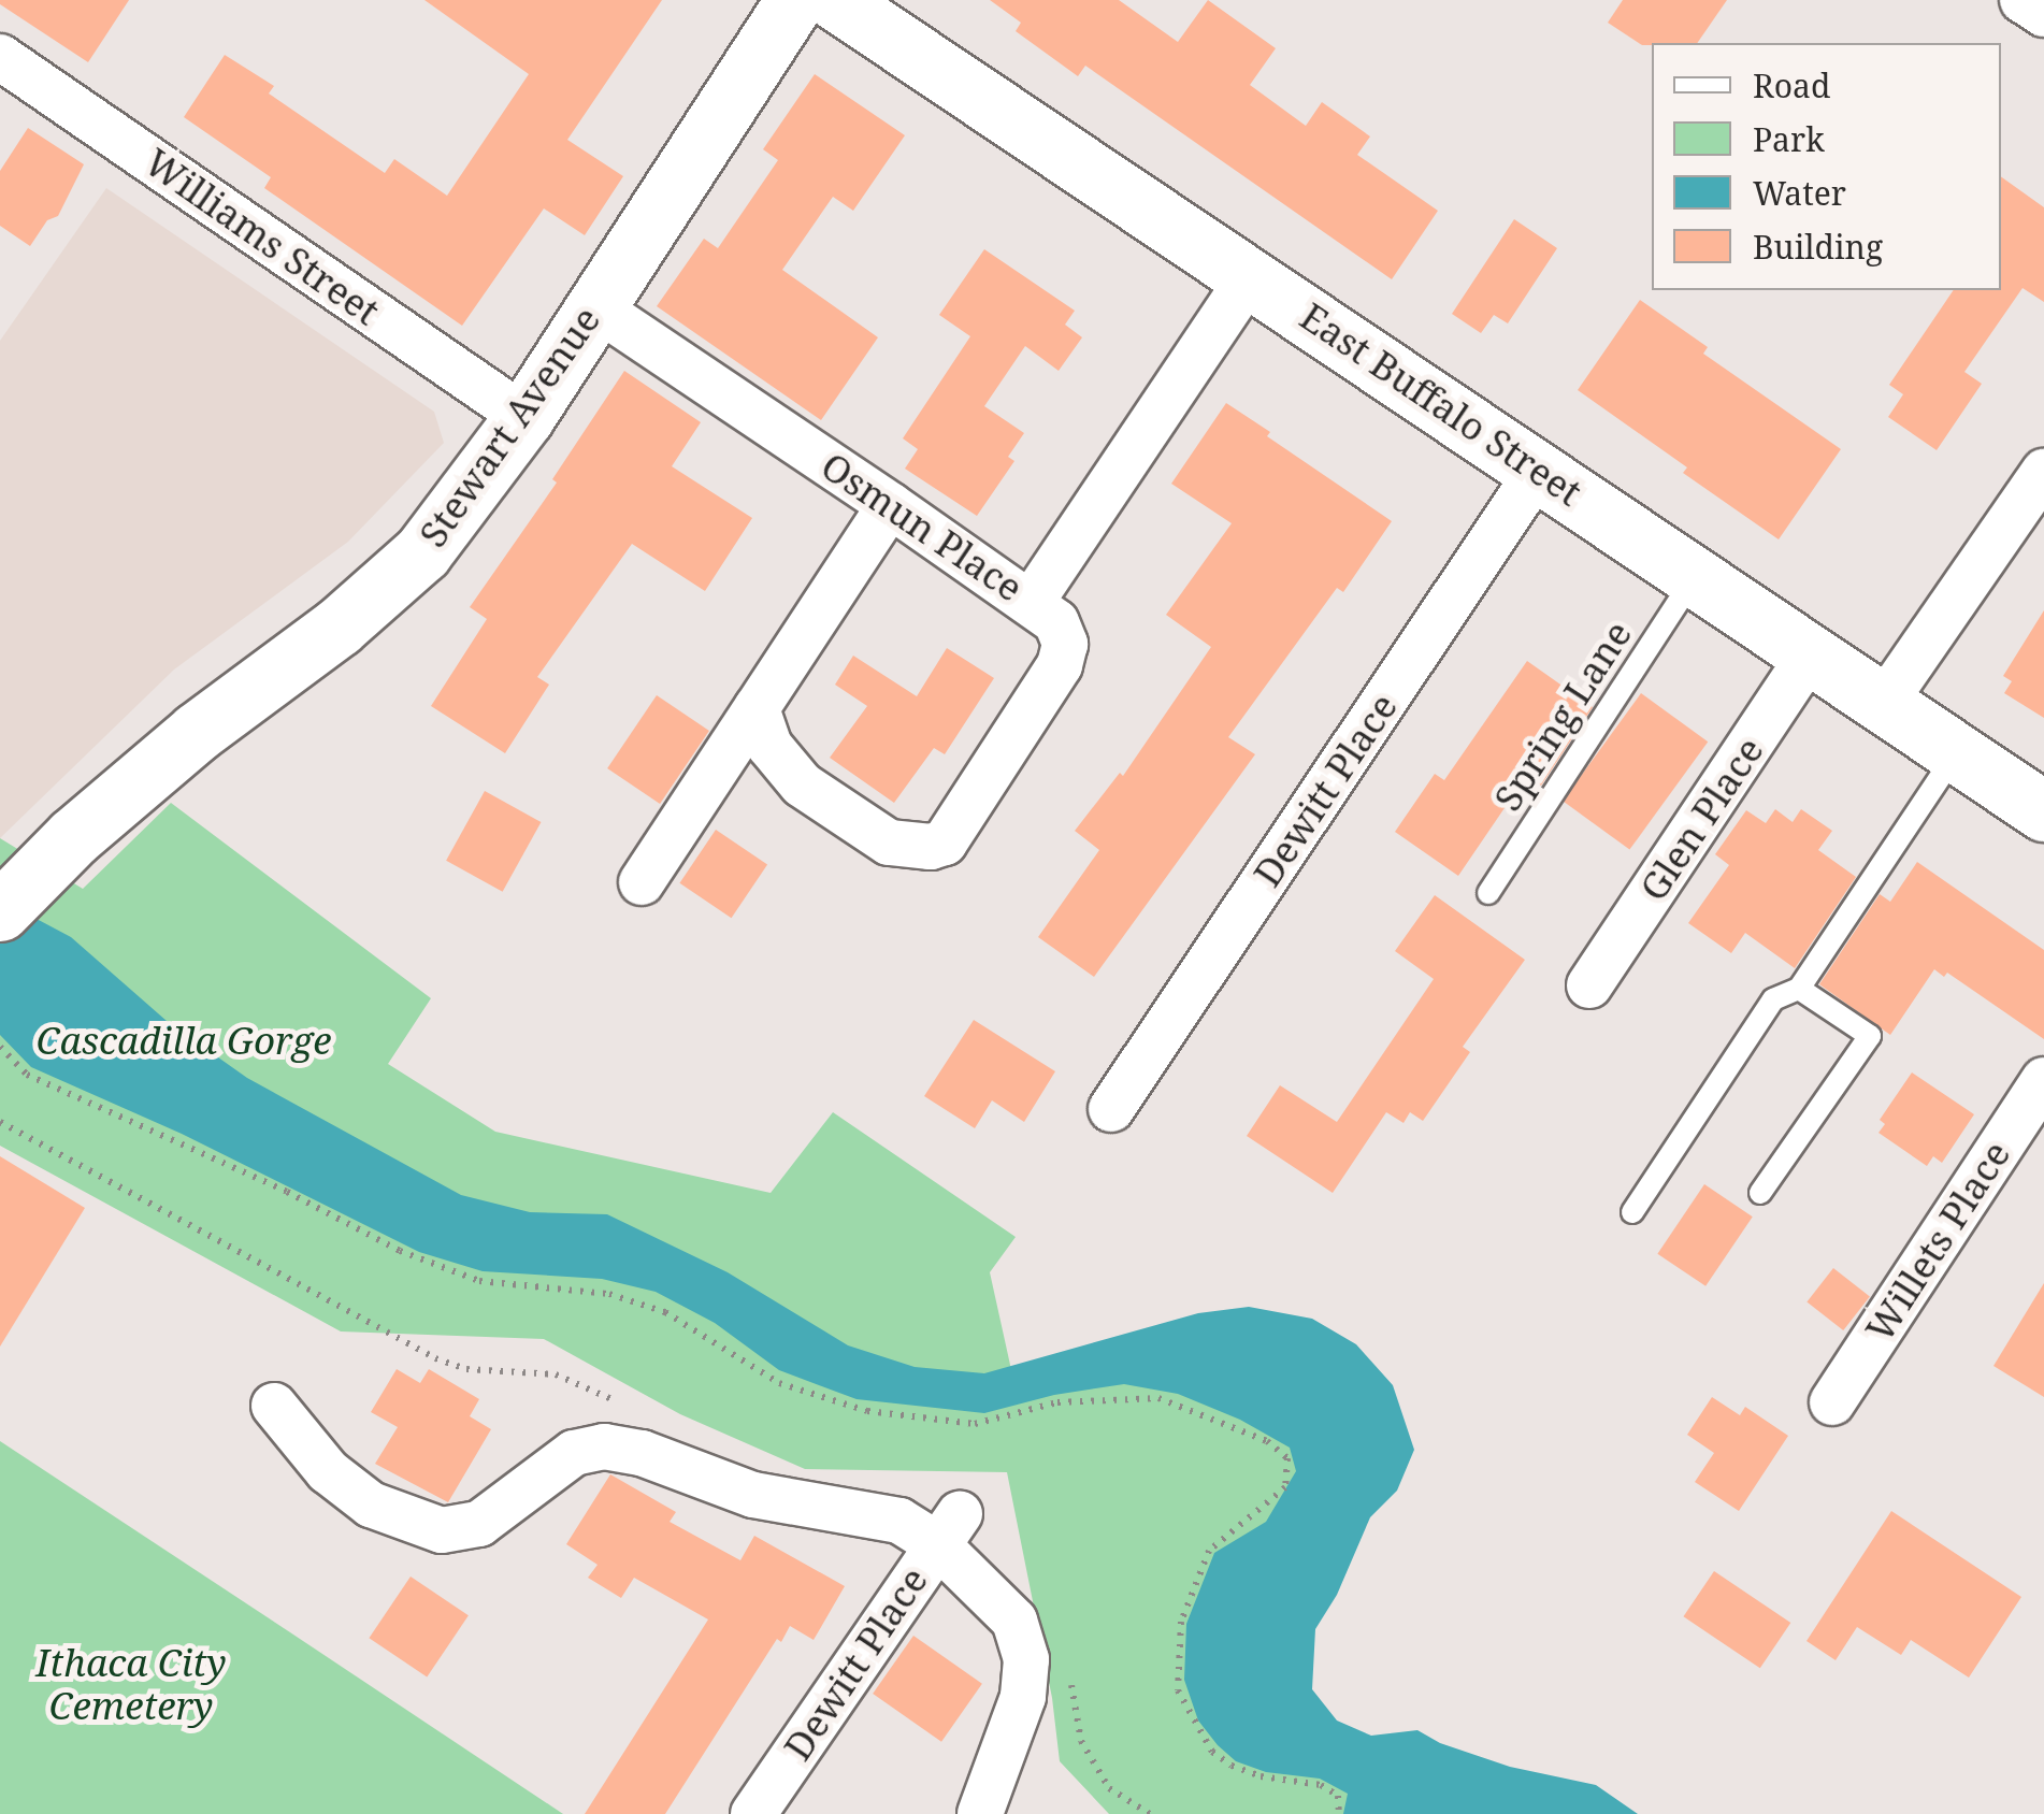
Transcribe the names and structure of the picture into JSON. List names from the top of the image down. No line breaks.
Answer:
{"streets":{"street":["Williams Street","East Buffalo Street","Stewart Avenue","Osmun Place","Dewitt Place","Glen Place","Willets Place"],"lane":["Spring Lane"]},"crossings":[["Williams Street","Stewart Avenue"],["East Buffalo Street","Osmun Place"],["East Buffalo Street","Spring Lane"],["East Buffalo Street","Dewitt Place"],["East Buffalo Street","Glen Place"],["Stewart Avenue","Osmun Place"]],"parks":["Cascadilla Gorge","Ithaca City Cemetery"],"legend":["Road","Park","Water","Building"]}
